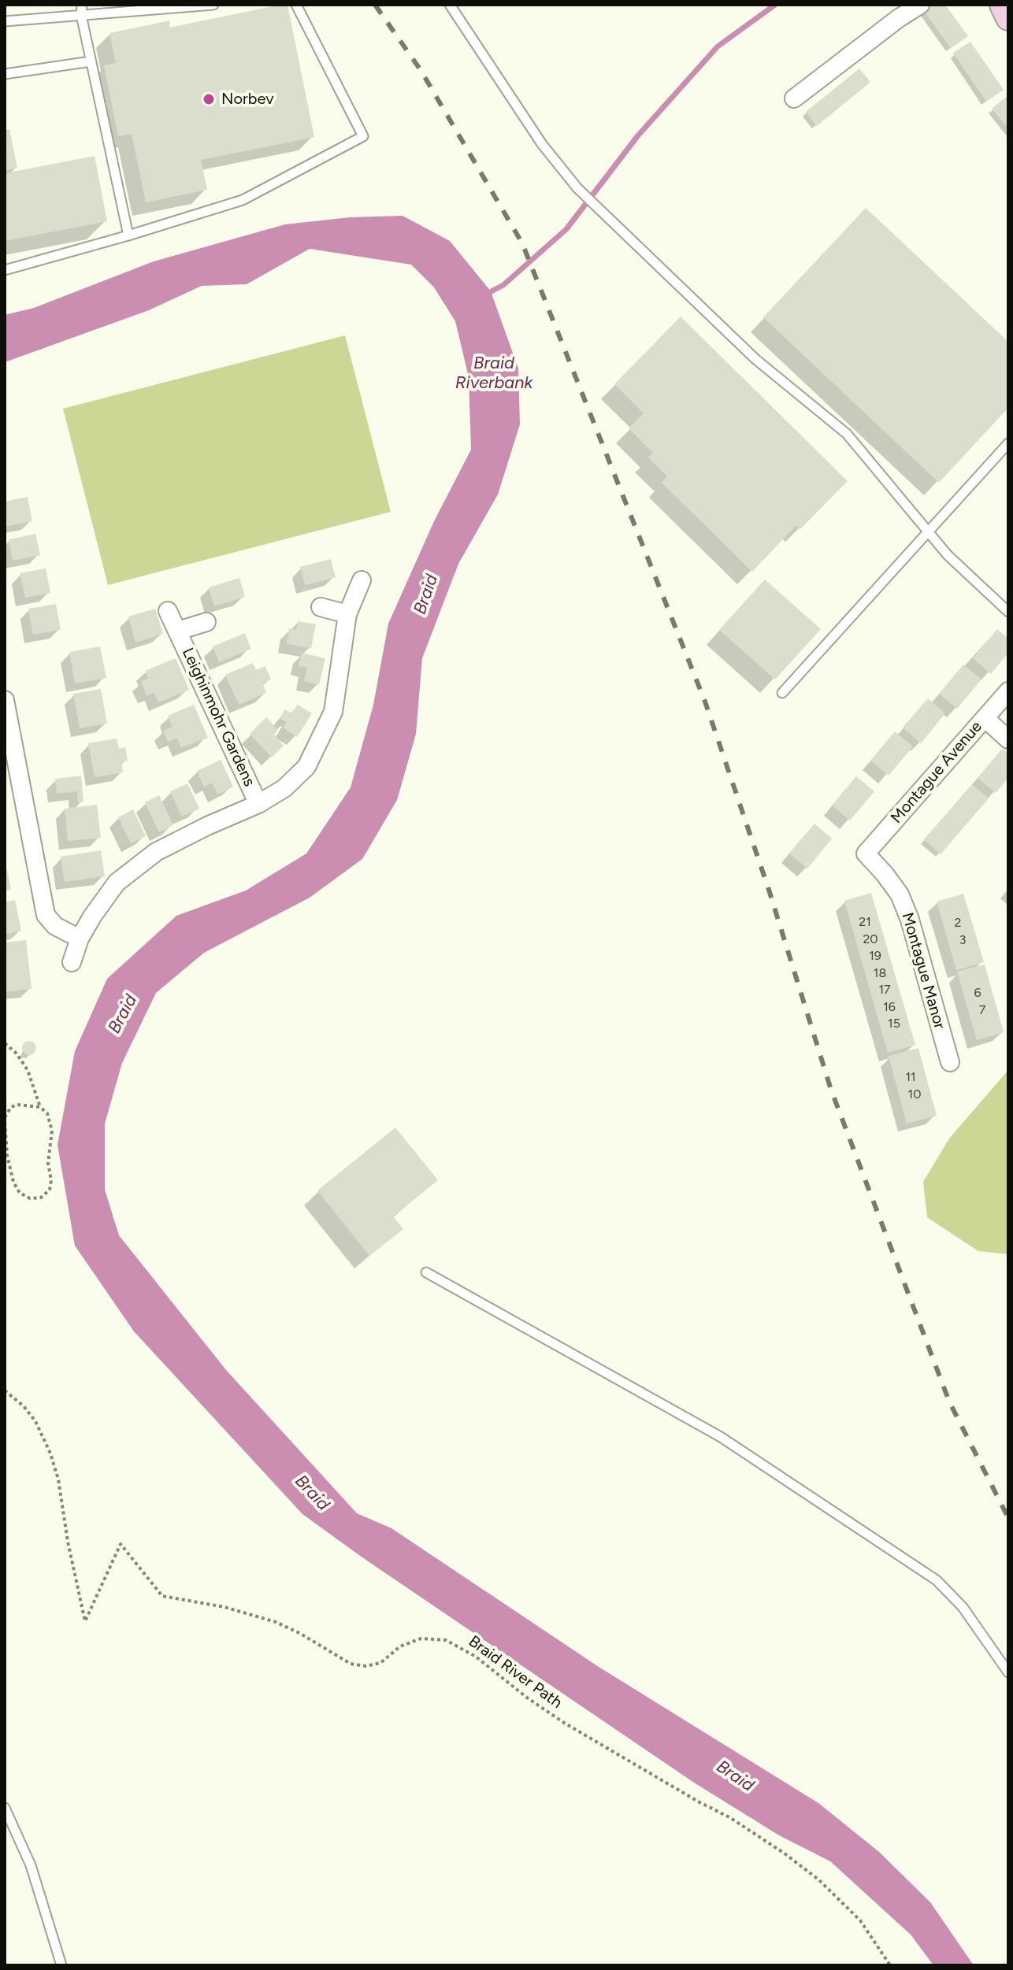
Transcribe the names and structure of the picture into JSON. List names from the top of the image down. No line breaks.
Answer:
{"streets":{"street":["Leighinmohr Gardens","Montague Avenue","Montague Manor"],"path":["Braid River Path"]},"crossings":[["Montague Avenue","Montague Manor"]],"water":["Braid Riverbank","Braid"],"places":["Norbev"],"house_numbers":["21","2","20","3","19","18","17","6","16","7","15","11","10"]}
